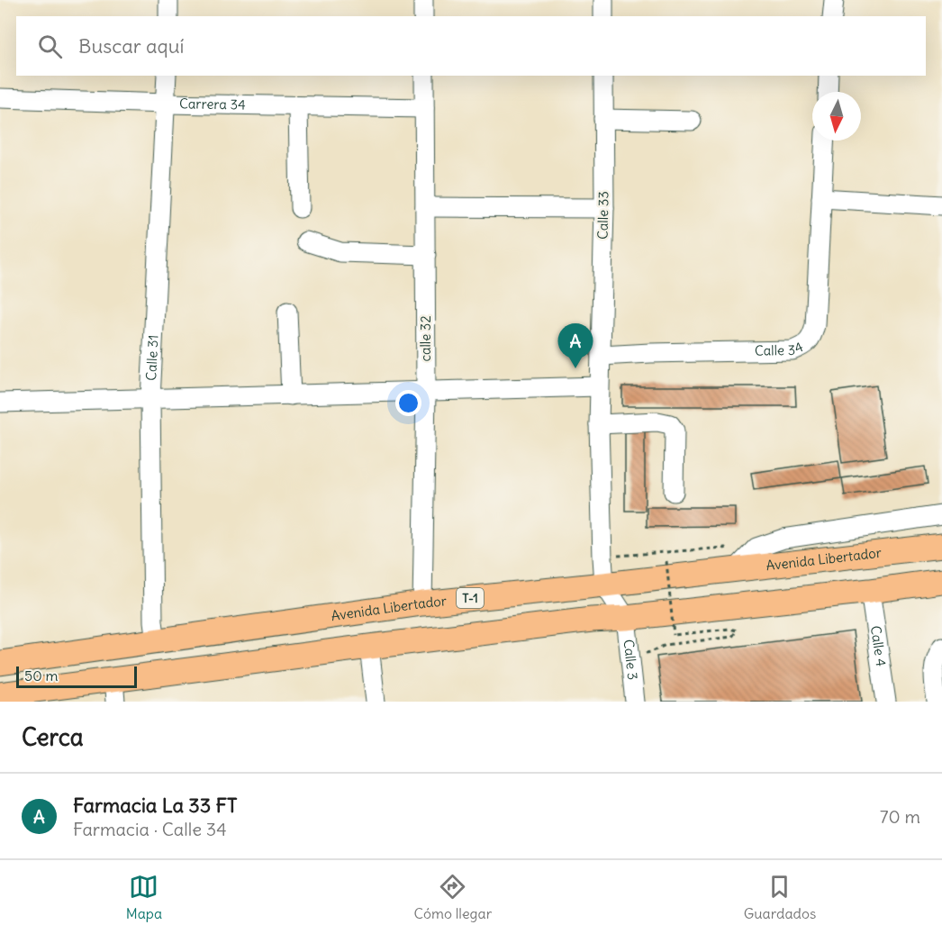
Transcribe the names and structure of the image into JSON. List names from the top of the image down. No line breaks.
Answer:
{"streets":{"main road":["Avenida Libertador","T-1"],"street":["Carrera 34","Calle 33","calle 32","Calle 34","Calle 31","Calle 4","Calle 3"]},"crossings":[["Carrera 34","calle 32"],["Carrera 34","Calle 31"],["Calle 33","Calle 34"],["Calle 33","Avenida Libertador"],["calle 32","Avenida Libertador"],["Calle 31","Avenida Libertador"]],"scale_bar":"50 m","north":"bottom","page":{"search":"Buscar aquí","pins":"A","scale":"50 m","heading":"Cerca","list":[{"mark":"A","name":"Farmacia La 33 FT","note":"Farmacia · Calle 34","value":"70 m"}],"nav":["Mapa","Cómo llegar","Guardados"]}}
